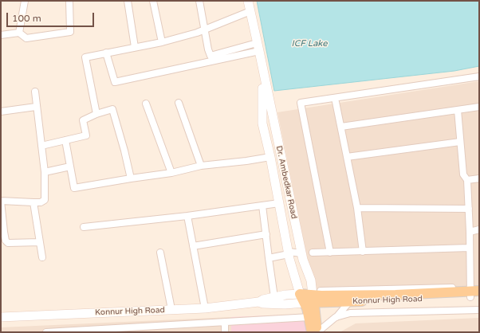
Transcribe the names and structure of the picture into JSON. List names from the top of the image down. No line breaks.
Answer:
{"streets":{"main road":["Dr. Ambedkar Road","Konnur High Road"]},"crossings":[["Dr. Ambedkar Road","Konnur High Road"]],"water":["ICF Lake"],"scale_bar":"100 m"}
